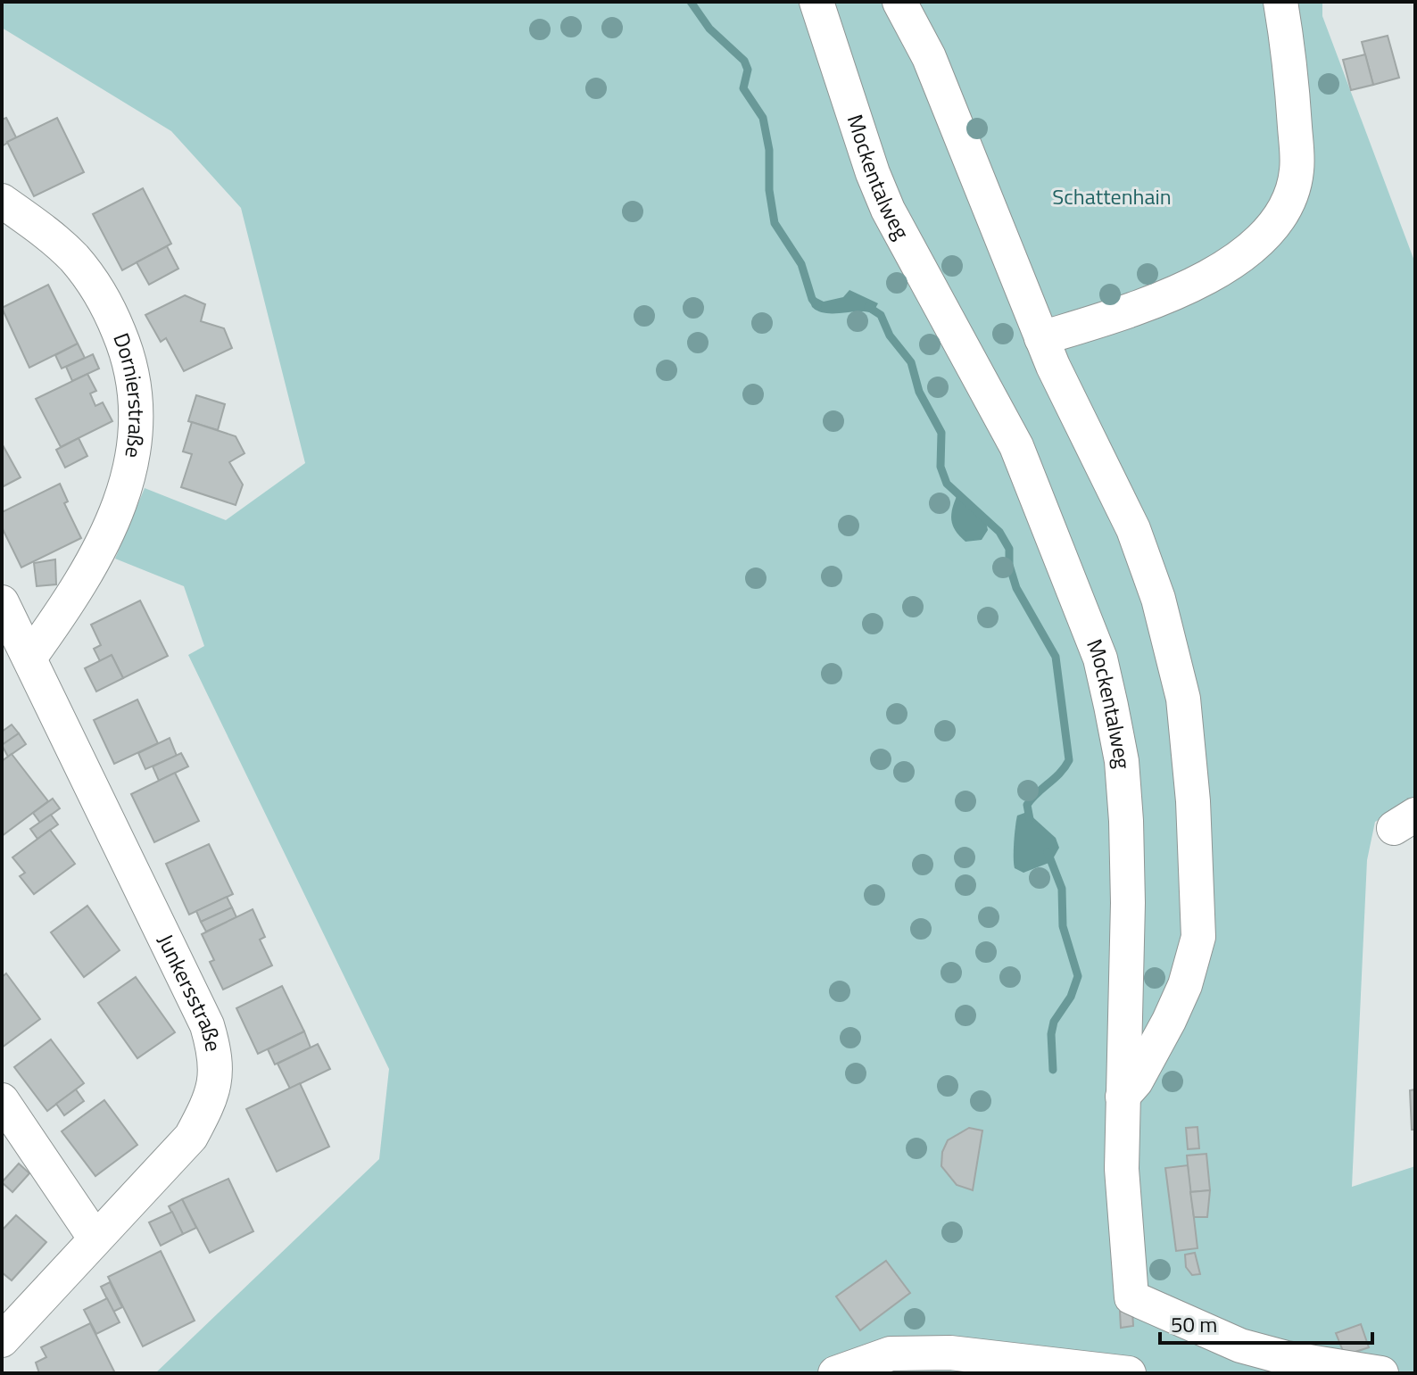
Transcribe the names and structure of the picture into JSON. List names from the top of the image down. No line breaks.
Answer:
{"streets":{"street":["Mockentalweg","Dornierstraße","Junkersstraße"]},"crossings":[["Dornierstraße","Junkersstraße"]],"parks":["Schattenhain"],"scale_bar":"50 m"}
